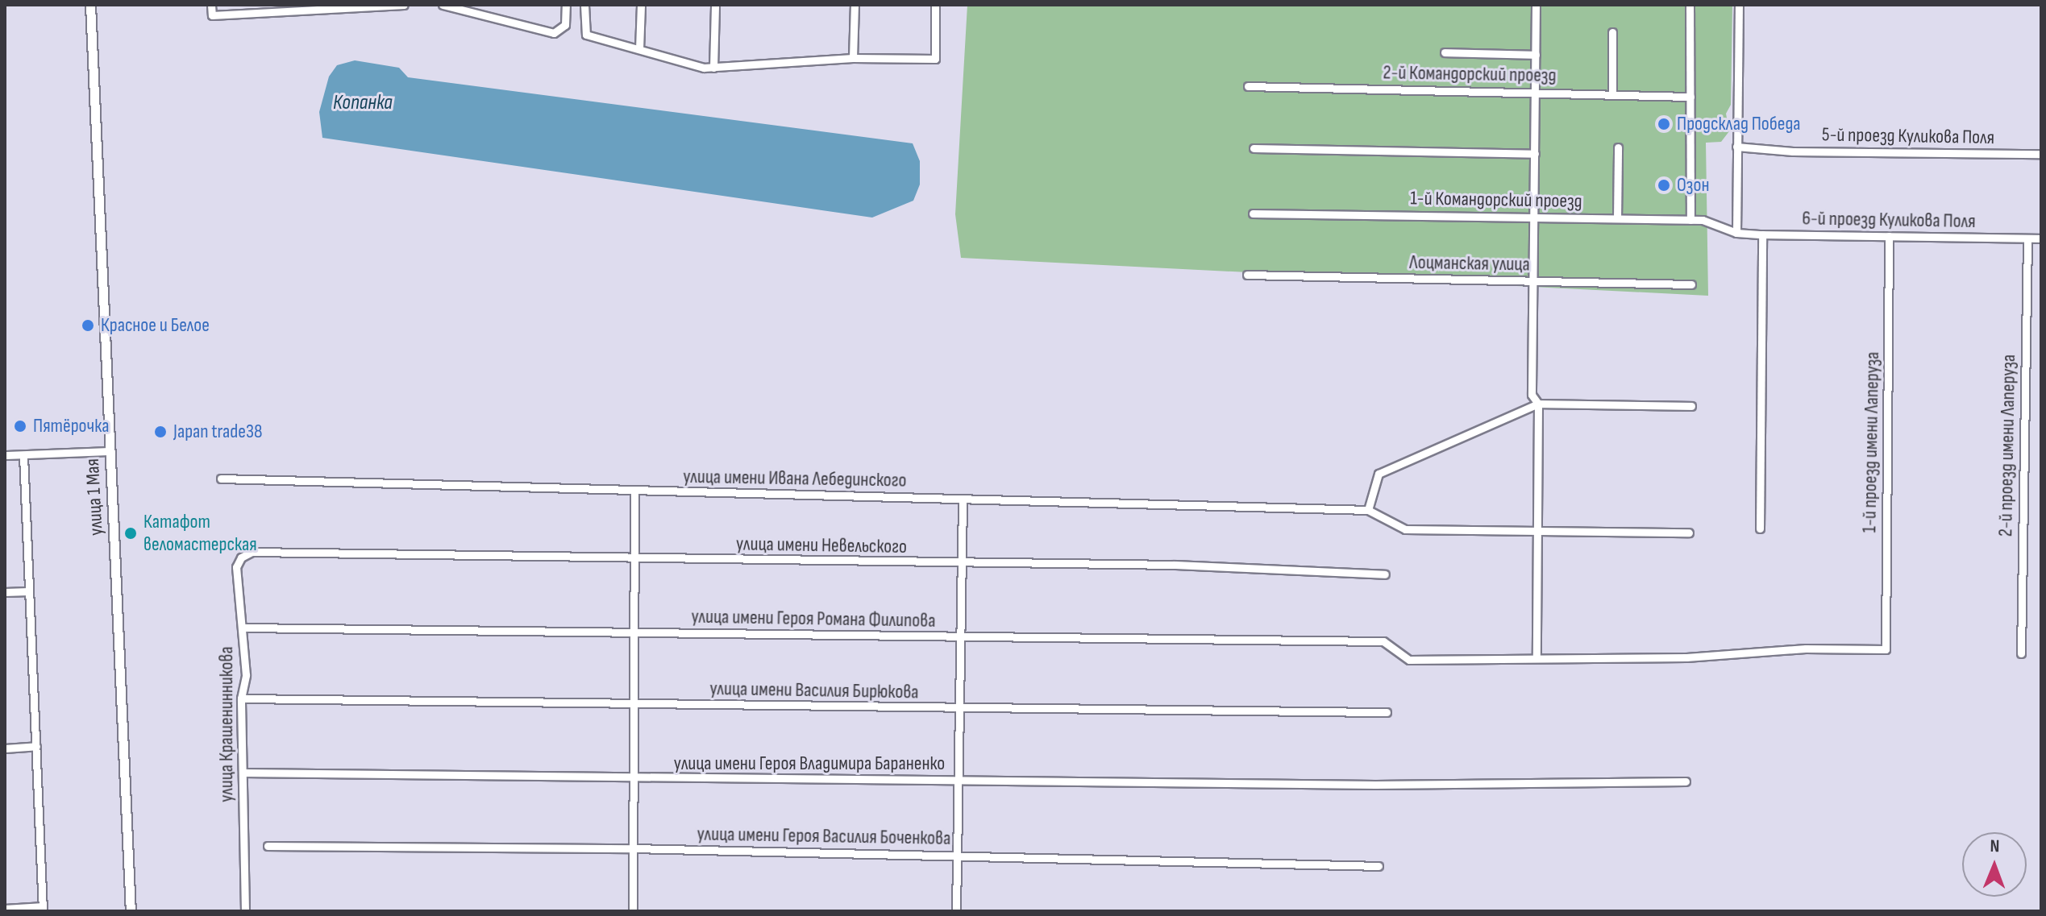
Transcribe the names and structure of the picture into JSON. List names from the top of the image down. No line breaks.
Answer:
{"streets":{"street":["2-й Командорский проезд","5-й проезд Куликова Поля","1-й Командорский проезд","6-й проезд Куликова Поля","Лоцманская улица","1-й проезд имени Лаперуза","2-й проезд имени Лаперуза","улица имени Ивана Лебединского","улица 1 Мая","улица имени Невельского","улица имени Героя Романа Филипова","улица имени Василия Бирюкова","улица Крашенинникова","улица имени Героя Владимира Бараненко","улица имени Героя Василия Боченкова"]},"crossings":[["1-й Командорский проезд","6-й проезд Куликова Поля"],["6-й проезд Куликова Поля","1-й проезд имени Лаперуза"],["6-й проезд Куликова Поля","2-й проезд имени Лаперуза"],["1-й проезд имени Лаперуза","улица имени Героя Романа Филипова"],["улица имени Невельского","улица Крашенинникова"],["улица имени Героя Романа Филипова","улица Крашенинникова"],["улица имени Василия Бирюкова","улица Крашенинникова"],["улица Крашенинникова","улица имени Героя Владимира Бараненко"]],"water":["Копанка"],"places":["Продсклад Победа","Озон","Красное и Белое","Пятёрочка","Japan trade38","Катафот веломастерская"],"north":"top"}
